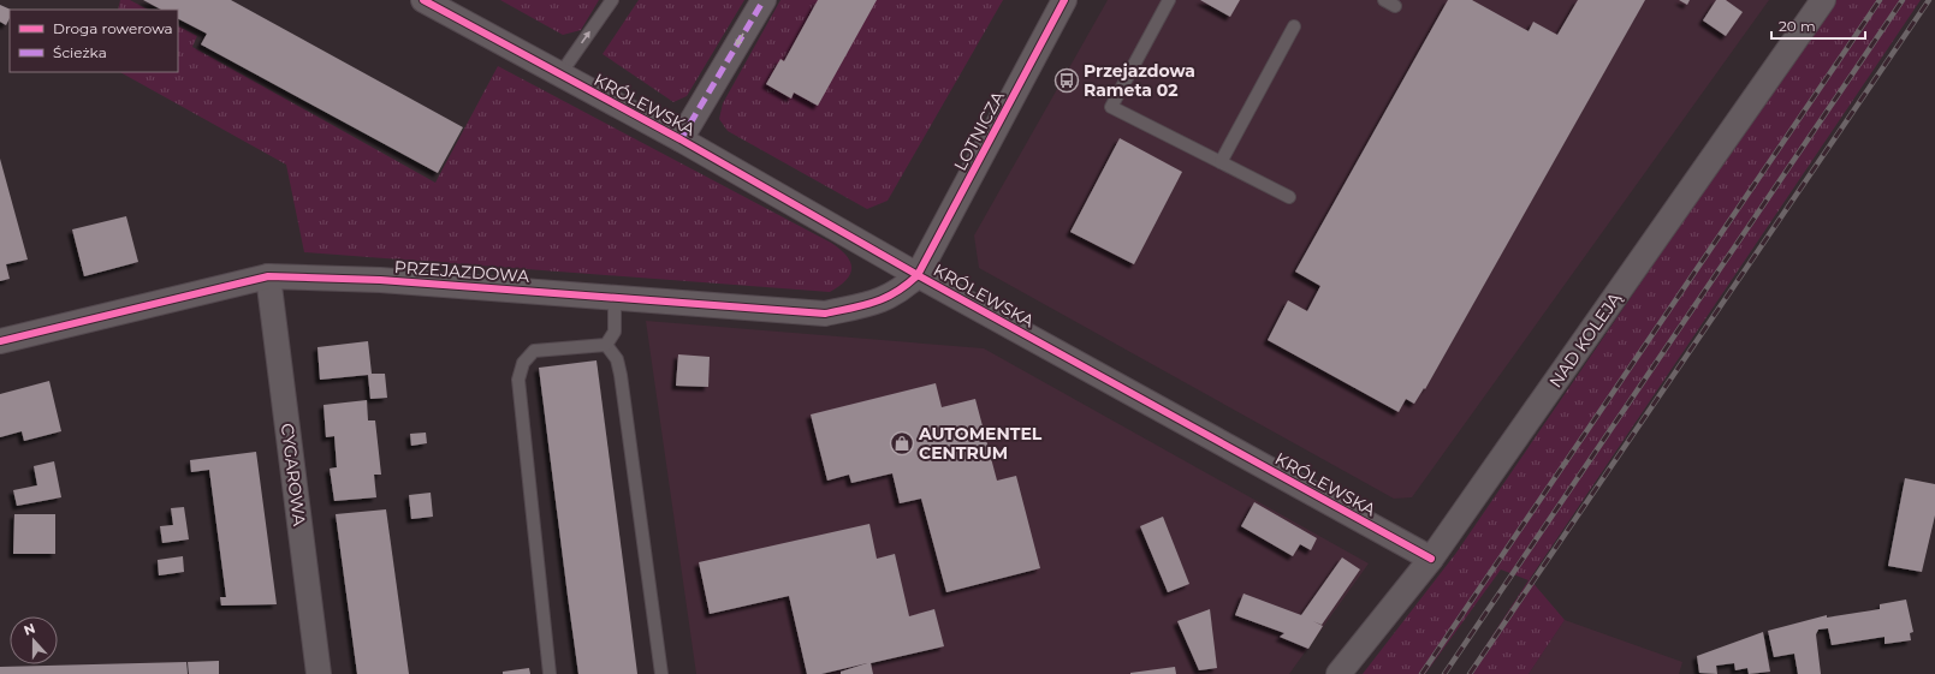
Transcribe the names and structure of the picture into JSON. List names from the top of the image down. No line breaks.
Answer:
{"streets":{"street":["KRÓLEWSKA","LOTNICZA","PRZEJAZDOWA","NAD KOLEJĄ","CYGAROWA"]},"crossings":[["KRÓLEWSKA","LOTNICZA"],["KRÓLEWSKA","PRZEJAZDOWA"],["KRÓLEWSKA","NAD KOLEJĄ"],["LOTNICZA","PRZEJAZDOWA"],["PRZEJAZDOWA","CYGAROWA"]],"places":{"bus stop":["Przejazdowa Rameta 02"],"shop":["AUTOMENTEL CENTRUM"]},"legend":["Droga rowerowa","Ścieżka"],"scale_bar":"20 m","north":"top"}
